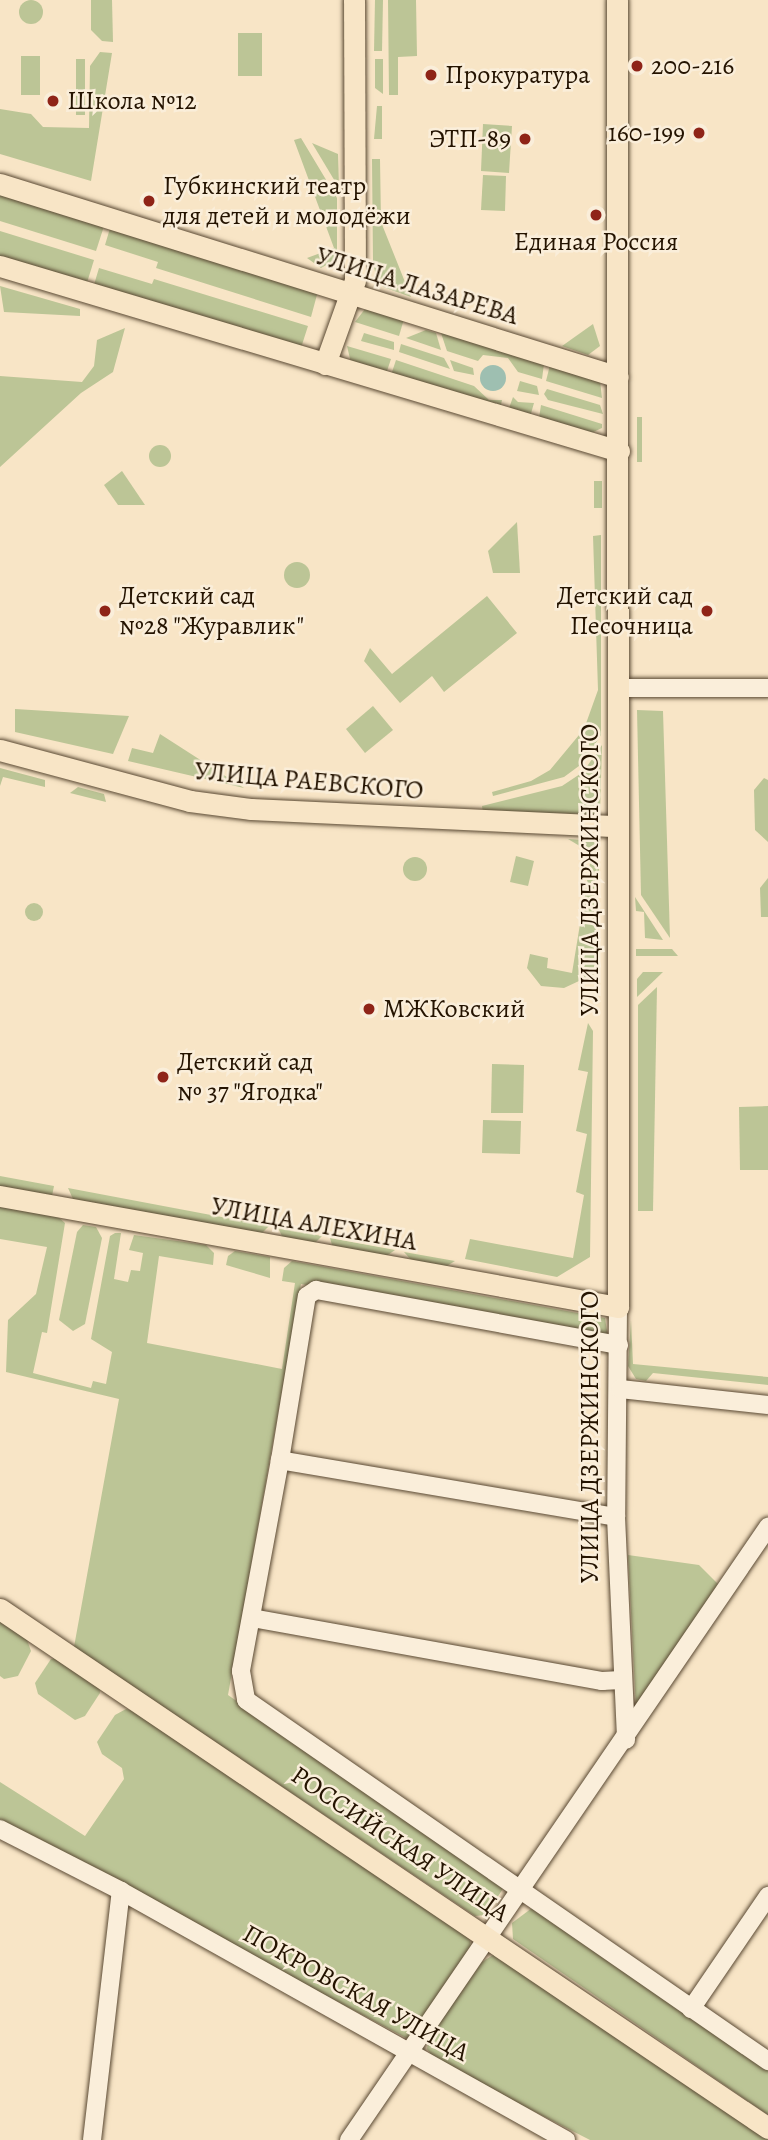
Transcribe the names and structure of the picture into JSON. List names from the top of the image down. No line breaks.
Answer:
{"streets":{"main road":["УЛИЦА ЛАЗАРЕВА","УЛИЦА РАЕВСКОГО","УЛИЦА ДЗЕРЖИНСКОГО","УЛИЦА АЛЕХИНА","РОССИЙСКАЯ УЛИЦА"],"street":["ПОКРОВСКАЯ УЛИЦА"]},"crossings":[["УЛИЦА ЛАЗАРЕВА","УЛИЦА ДЗЕРЖИНСКОГО"],["УЛИЦА РАЕВСКОГО","УЛИЦА ДЗЕРЖИНСКОГО"],["УЛИЦА ДЗЕРЖИНСКОГО","УЛИЦА АЛЕХИНА"]],"places":["200-216","Прокуратура","Школа №12","160-199","ЭТП-89","Губкинский театр для детей и молодёжи","Единая Россия","Детский сад №28 \"Журавлик\"","Детский сад Песочница","МЖКовский","Детский сад № 37 \"Ягодка\""]}
